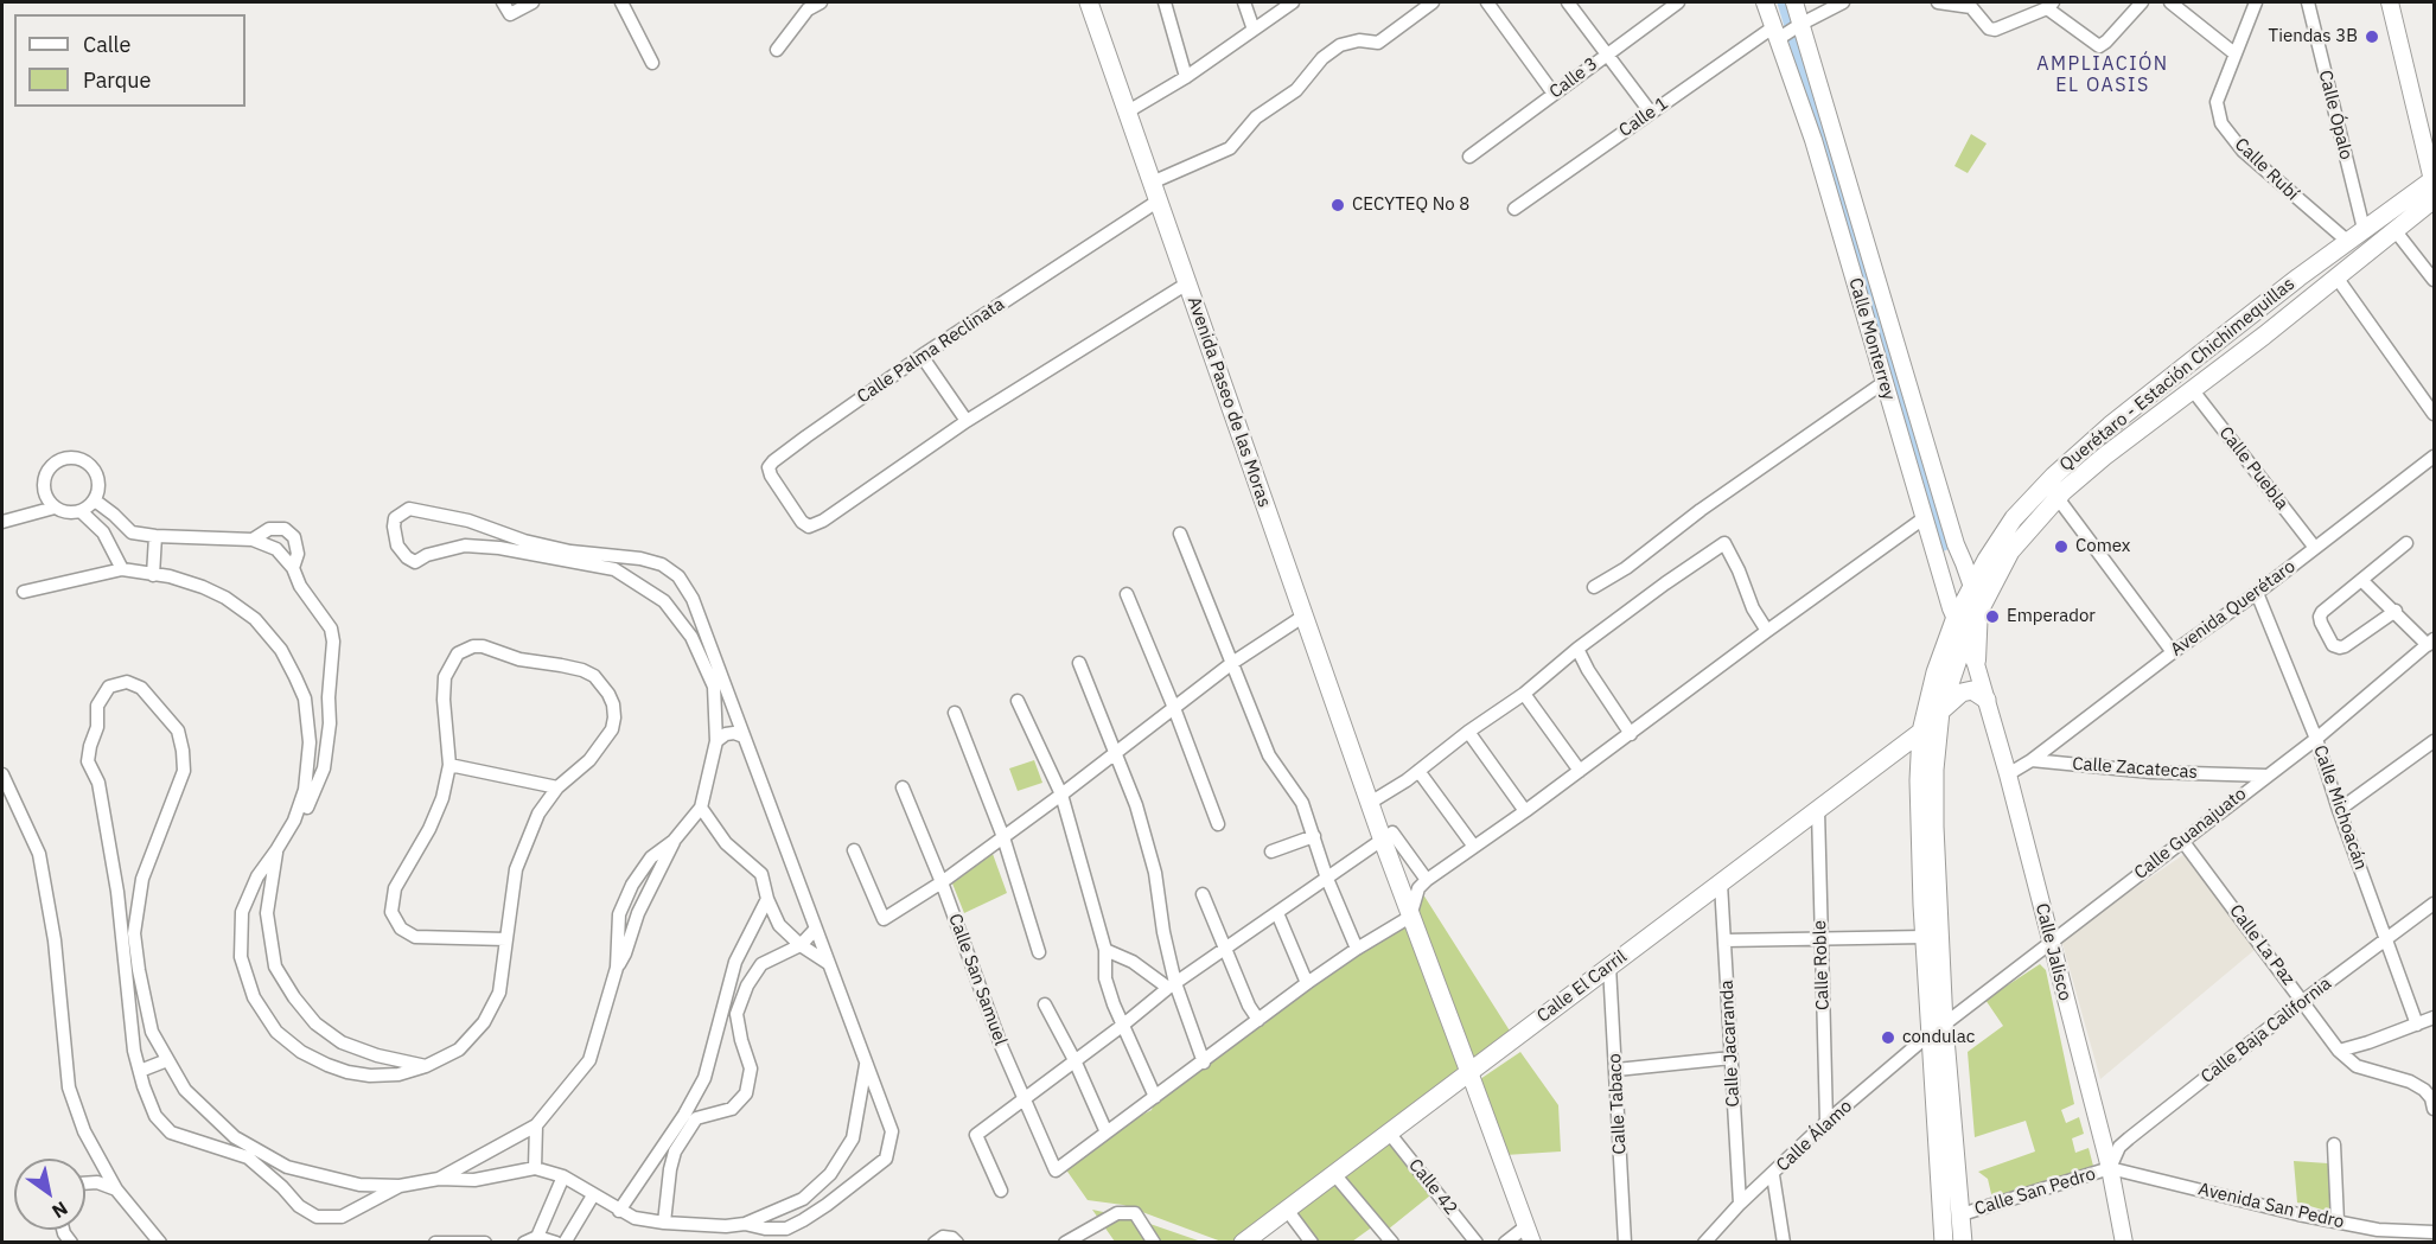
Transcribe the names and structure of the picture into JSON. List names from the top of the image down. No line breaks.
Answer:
{"streets":{"main road":["Querétaro - Estación Chichimequillas","Avenida Paseo de las Moras","Calle El Carril"],"street":["Calle 3","Calle Ópalo","Calle 1","Calle Rubí","Calle Monterrey","Calle Palma Reclinata","Calle Puebla","Avenida Querétaro","Calle Zacatecas","Calle Michoacán","Calle Guanajuato","Calle La Paz","Calle Jalisco","Calle Roble","Calle San Samuel","Calle Baja California","Calle Jacaranda","Calle Tabaco","Calle Álamo","Calle 42","Calle San Pedro","Avenida San Pedro"]},"crossings":[["Calle Ópalo","Querétaro - Estación Chichimequillas"],["Calle 1","Calle Monterrey"],["Calle Rubí","Querétaro - Estación Chichimequillas"],["Calle Monterrey","Querétaro - Estación Chichimequillas"],["Calle Monterrey","Calle Jalisco"],["Calle Palma Reclinata","Avenida Paseo de las Moras"],["Querétaro - Estación Chichimequillas","Calle Puebla"],["Querétaro - Estación Chichimequillas","Calle Guanajuato"],["Querétaro - Estación Chichimequillas","Calle Jalisco"],["Querétaro - Estación Chichimequillas","Calle El Carril"],["Querétaro - Estación Chichimequillas","Calle Álamo"],["Querétaro - Estación Chichimequillas","Calle San Pedro"],["Avenida Paseo de las Moras","Calle El Carril"],["Calle Puebla","Avenida Querétaro"],["Avenida Querétaro","Calle Zacatecas"],["Avenida Querétaro","Calle Michoacán"],["Calle Zacatecas","Calle Guanajuato"],["Calle Michoacán","Calle Guanajuato"],["Calle Michoacán","Calle Baja California"],["Calle Guanajuato","Calle La Paz"],["Calle Guanajuato","Calle Jalisco"],["Calle Guanajuato","Calle Álamo"],["Calle La Paz","Calle Baja California"],["Calle Jalisco","Calle Baja California"],["Calle Jalisco","Calle San Pedro"],["Calle Jalisco","Avenida San Pedro"],["Calle Roble","Calle El Carril"],["Calle Roble","Calle Álamo"],["Calle El Carril","Calle Jacaranda"],["Calle El Carril","Calle Tabaco"],["Calle El Carril","Calle 42"],["Calle Baja California","Calle San Pedro"],["Calle Baja California","Avenida San Pedro"],["Calle Jacaranda","Calle Álamo"],["Calle San Pedro","Avenida San Pedro"]],"districts":["AMPLIACIÓN EL OASIS"],"places":["Tiendas 3B","CECYTEQ No 8","Comex","Emperador","condulac"],"legend":["Calle","Parque"],"north":"bottom right"}
